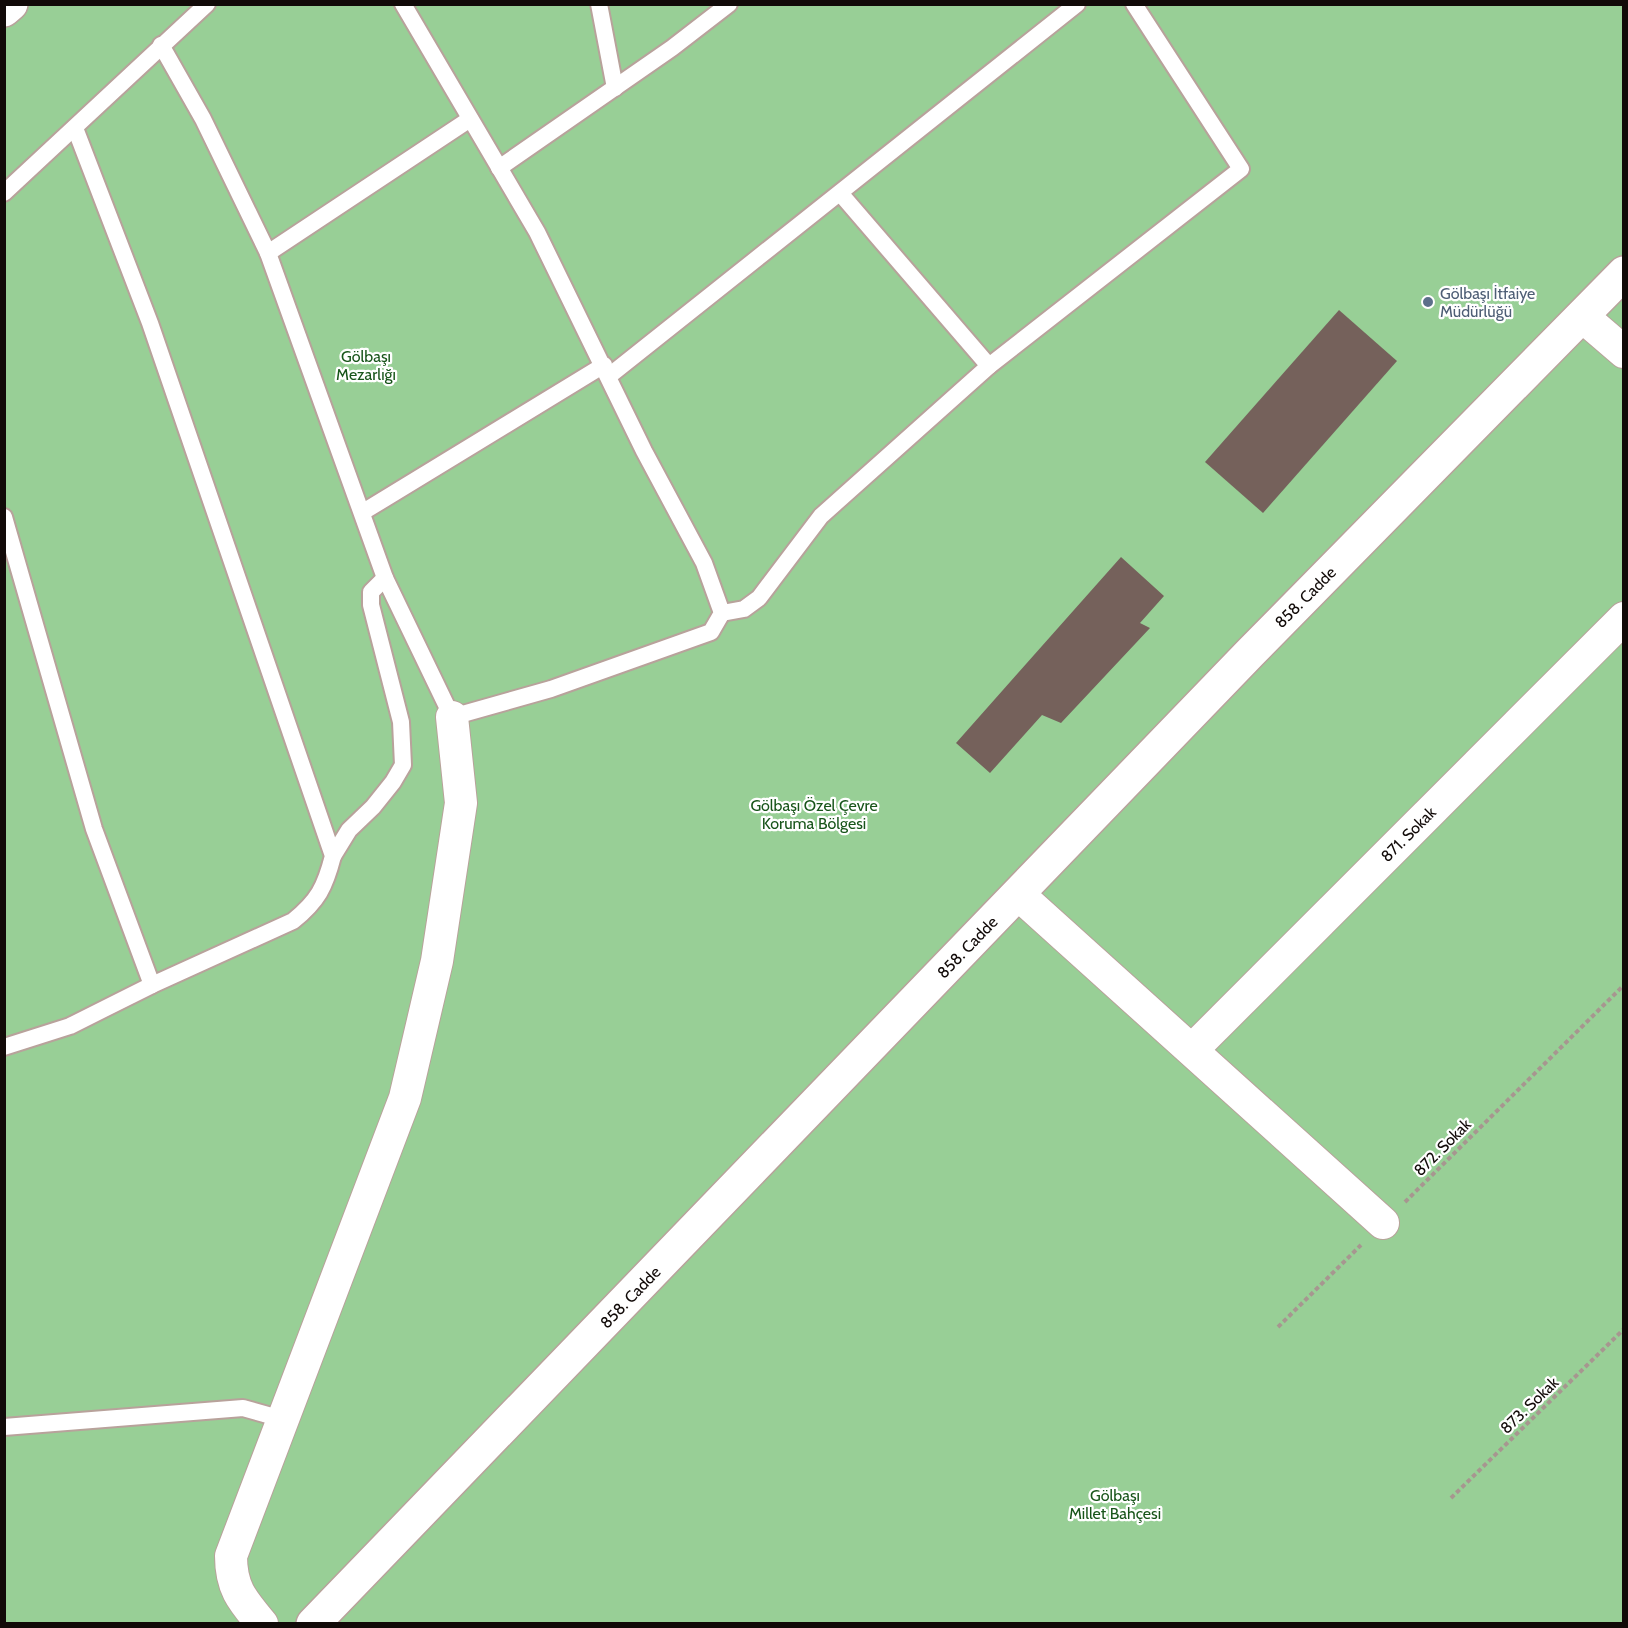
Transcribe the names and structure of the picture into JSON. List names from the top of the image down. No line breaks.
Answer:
{"streets":{"main road":["858. Cadde"],"street":["871. Sokak"],"path":["872. Sokak","873. Sokak"]},"parks":["Gölbaşı Mezarlığı","Gölbaşı Özel Çevre Koruma Bölgesi","Gölbaşı Millet Bahçesi"],"places":["Gölbaşı İtfaiye Müdürlüğü"]}
